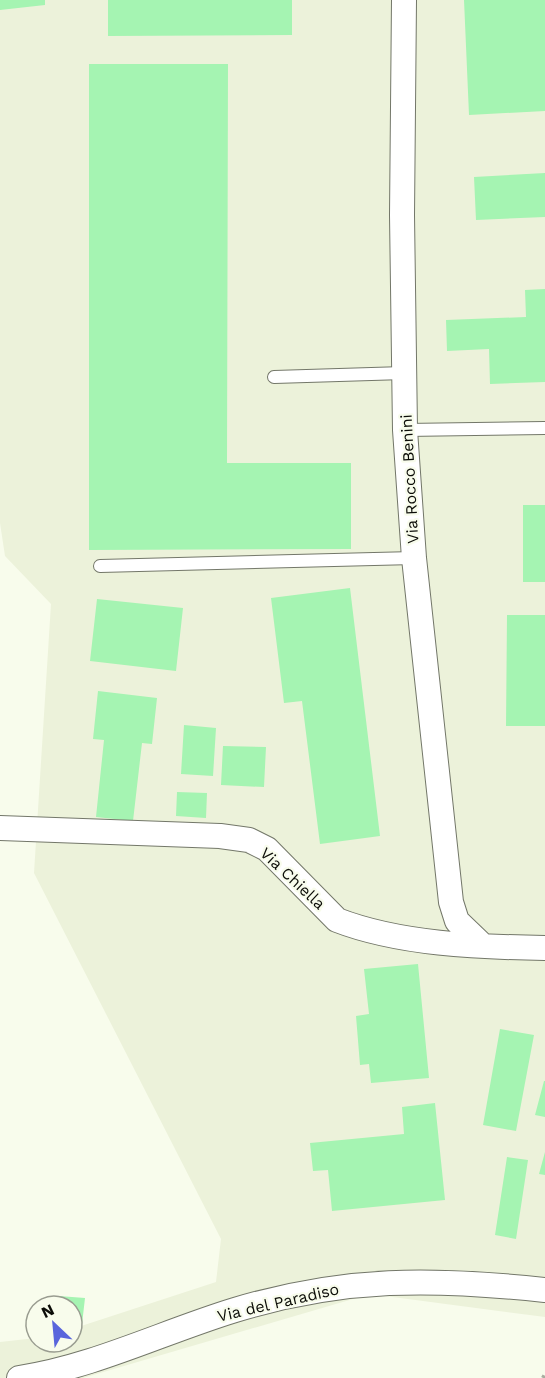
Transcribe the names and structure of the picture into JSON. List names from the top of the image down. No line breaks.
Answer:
{"streets":{"street":["Via Rocco Benini","Via Chiella","Via del Paradiso"]},"crossings":[["Via Rocco Benini","Via Chiella"]],"north":"top left"}
